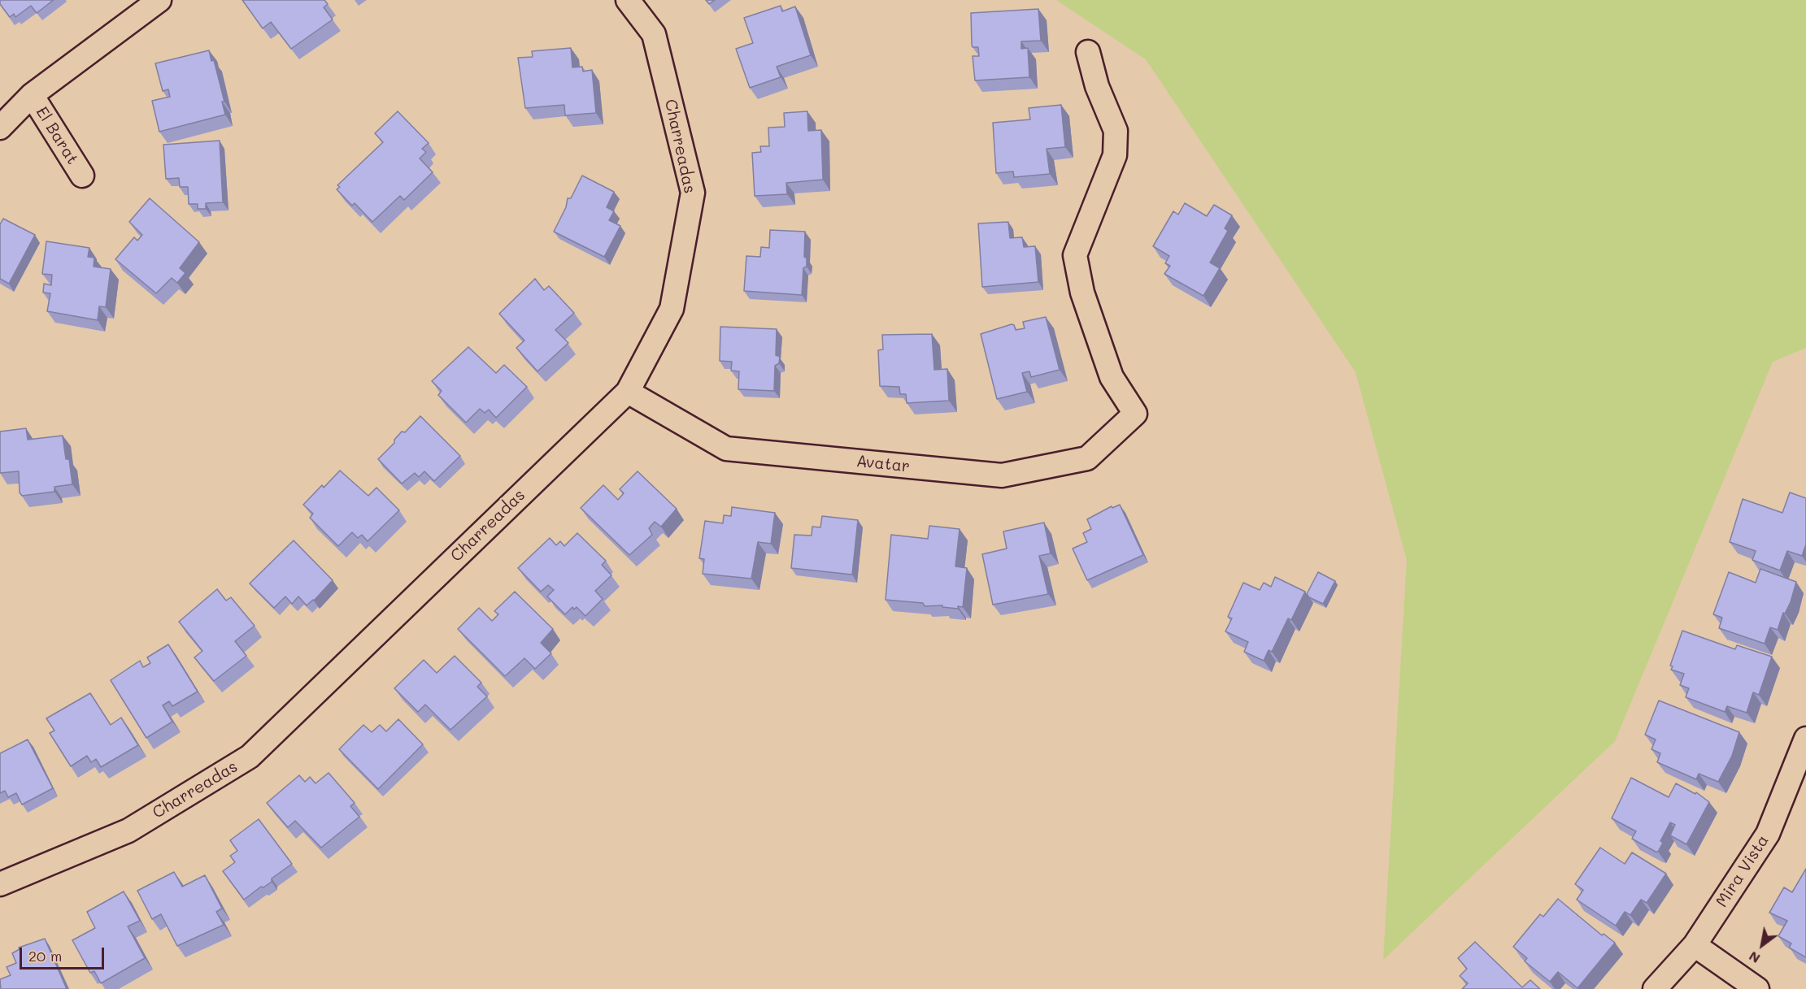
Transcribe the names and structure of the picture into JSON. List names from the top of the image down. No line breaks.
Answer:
{"streets":{"street":["El Barat","Charreadas","Avatar","Mira Vista"]},"crossings":[["Charreadas","Avatar"]],"scale_bar":"20 m","north":"bottom left"}
